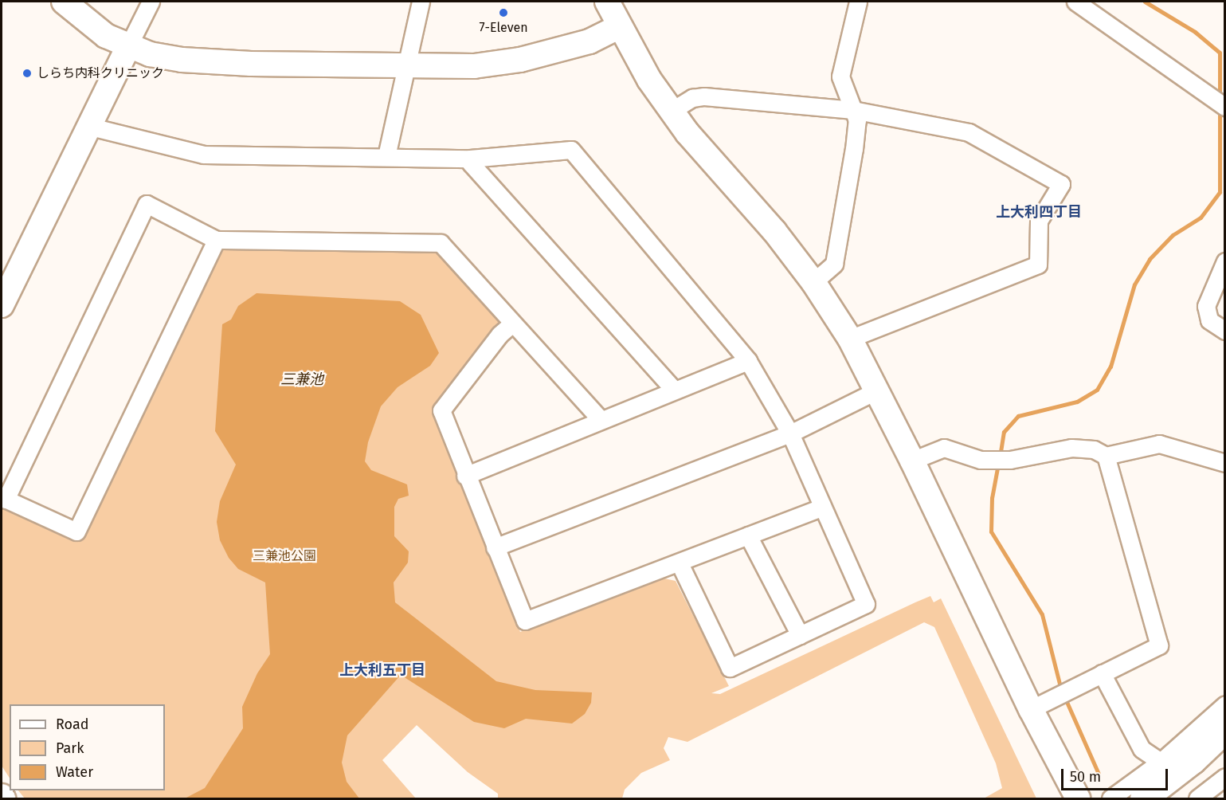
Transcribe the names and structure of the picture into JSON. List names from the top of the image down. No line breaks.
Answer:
{"districts":["上大利四丁目","上大利五丁目"],"water":["三兼池"],"parks":["三兼池公園"],"places":["7-Eleven","しらち内科クリニック"],"legend":["Road","Park","Water"],"scale_bar":"50 m"}
